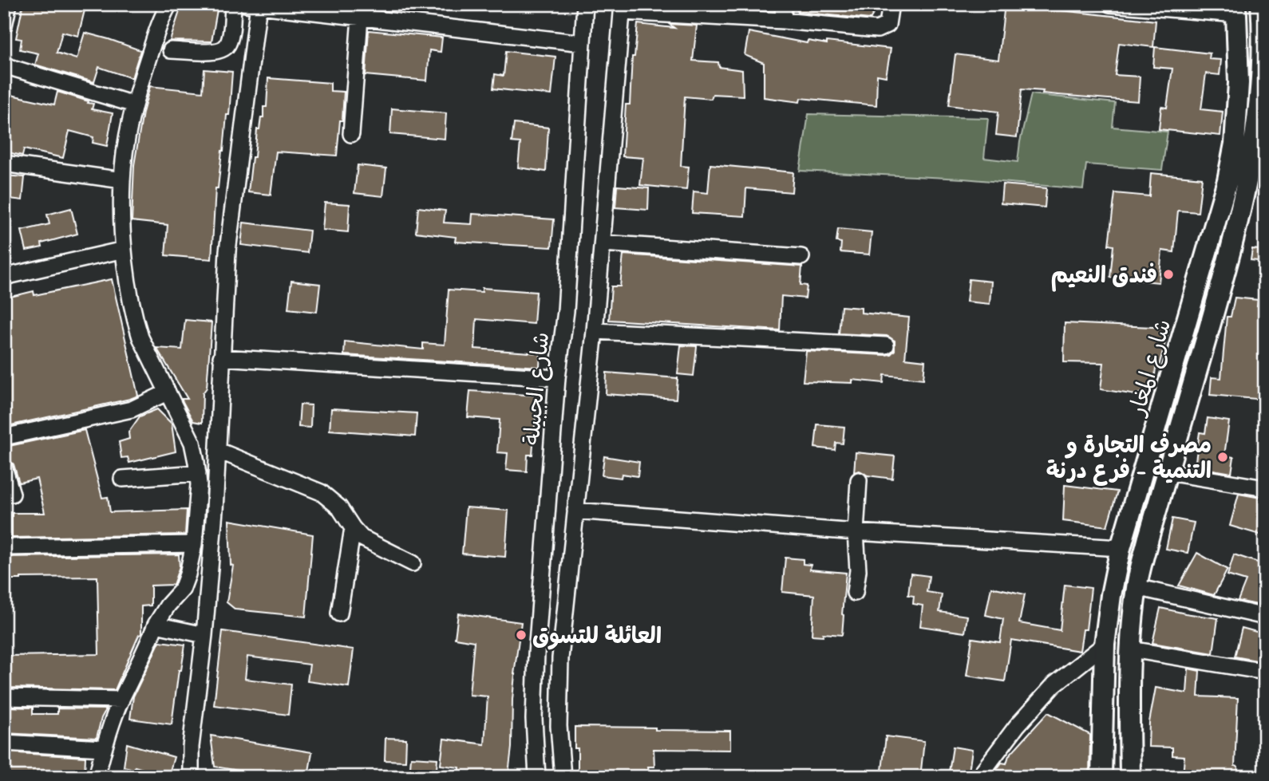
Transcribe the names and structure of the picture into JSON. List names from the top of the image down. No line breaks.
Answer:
{"streets":{"main road":["شارع المغار"],"street":["شارع الجبيلة"]},"places":["فندق النعيم","مصرف التجارة و التنمية - فرع درنة","العائلة للتسوق"]}
